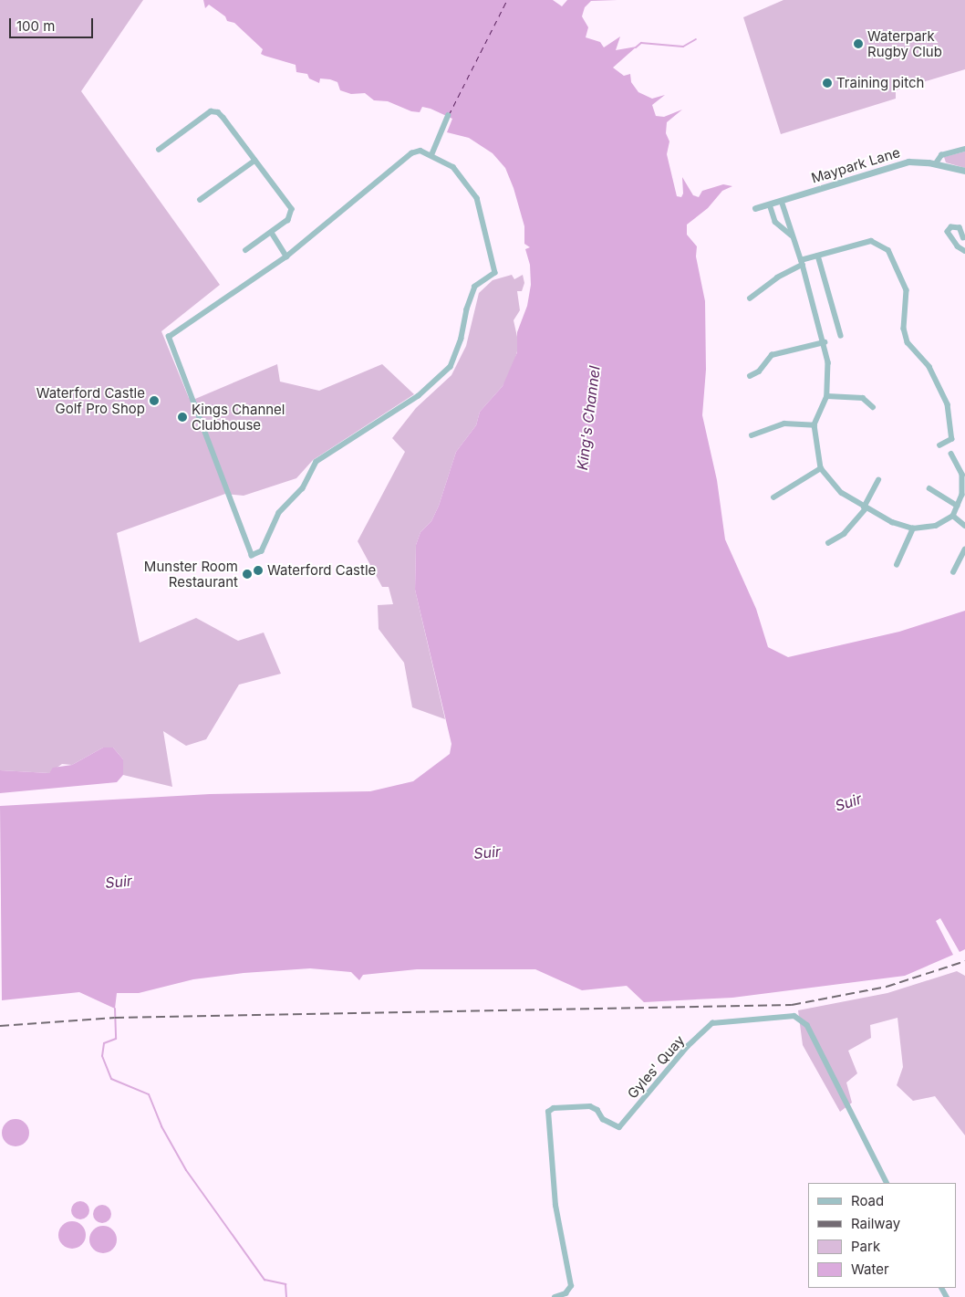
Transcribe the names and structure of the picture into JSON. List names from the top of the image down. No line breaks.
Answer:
{"streets":{"street":["Maypark Lane","Gyles' Quay"]},"water":["King's Channel","Suir"],"places":["Waterpark Rugby Club","Training pitch","Waterford Castle Golf Pro Shop","Kings Channel Clubhouse","Waterford Castle","Munster Room Restaurant"],"legend":["Road","Railway","Park","Water"],"scale_bar":"100 m"}
